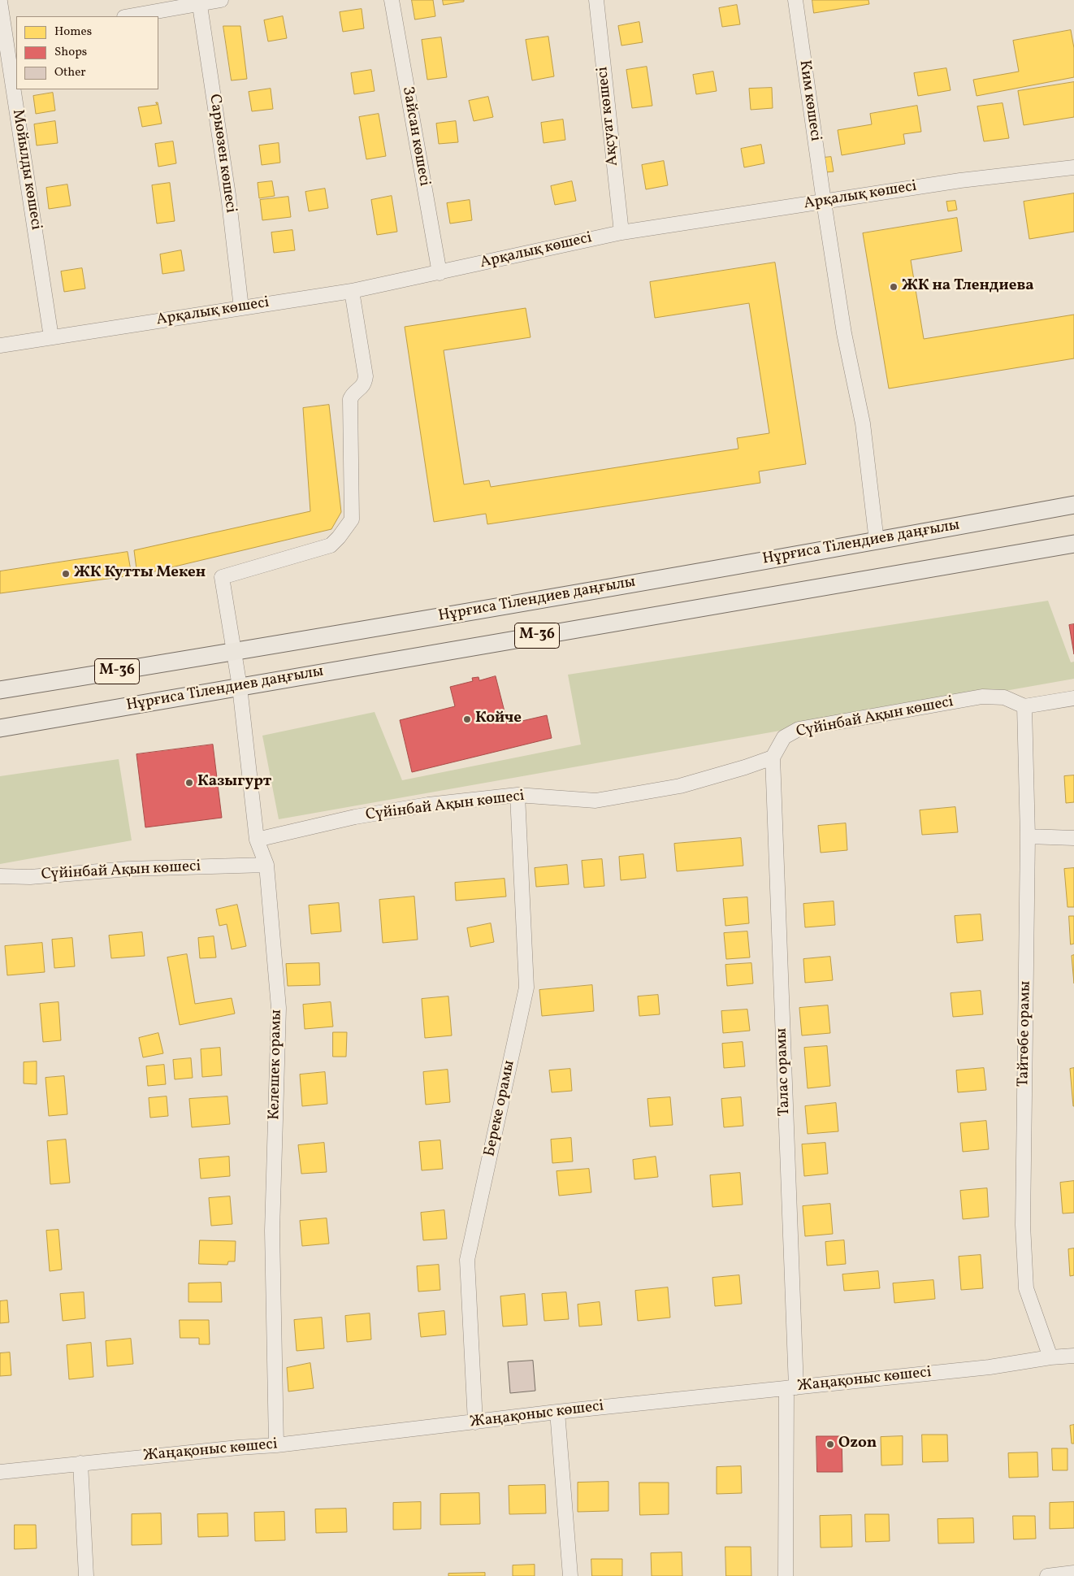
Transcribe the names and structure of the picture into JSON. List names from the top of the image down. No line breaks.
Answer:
{"streets":{"main road":["Нұрғиса Тілендиев даңғылы","M-36"],"street":["Ким көшесі","Ақсуат көшесі","Зайсан көшесі","Сарыөзен көшесі","Мойылды көшесі","Арқалық көшесі","Сүйінбай Ақын көшесі","Тайтөбе орамы","Келешек орамы","Талас орамы","Береке орамы","Жаңақоныс көшесі"]},"crossings":[["Ким көшесі","Арқалық көшесі"],["Ким көшесі","Нұрғиса Тілендиев даңғылы"],["Ақсуат көшесі","Арқалық көшесі"],["Зайсан көшесі","Арқалық көшесі"],["Сарыөзен көшесі","Арқалық көшесі"],["Мойылды көшесі","Арқалық көшесі"],["Нұрғиса Тілендиев даңғылы","Келешек орамы"],["Сүйінбай Ақын көшесі","Тайтөбе орамы"],["Сүйінбай Ақын көшесі","Келешек орамы"],["Сүйінбай Ақын көшесі","Талас орамы"],["Сүйінбай Ақын көшесі","Береке орамы"],["Тайтөбе орамы","Жаңақоныс көшесі"],["Келешек орамы","Жаңақоныс көшесі"],["Талас орамы","Жаңақоныс көшесі"],["Береке орамы","Жаңақоныс көшесі"]],"places":["ЖК на Тлендиева","ЖК Кутты Мекен","Койче","Казыгурт","Ozon"],"legend":["Homes","Shops","Other"]}
